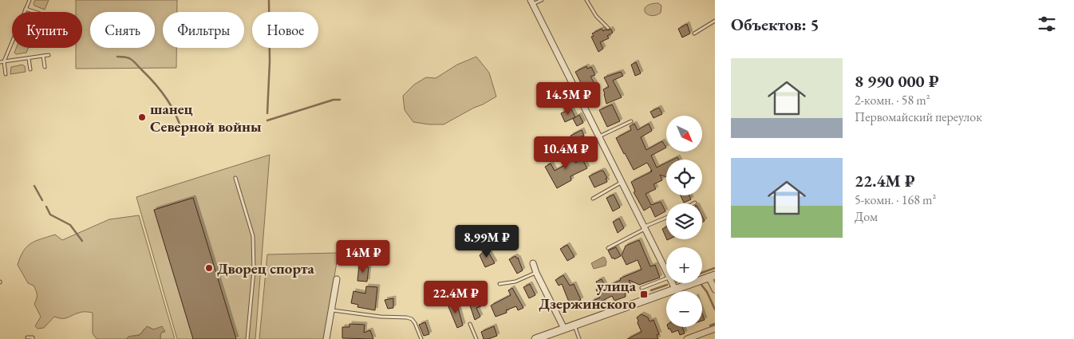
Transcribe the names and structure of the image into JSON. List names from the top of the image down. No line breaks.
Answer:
{"places":{"other":["шанец Северной войны","Дворец спорта"],"transit":["улица Дзержинского"]},"north":"bottom right","page":{"heading":"Объектов: 5","chip":["Купить","Снять","Фильтры","Новое"],"list":[{"name":"8 990 000 ₽","note":"2-комн. · 58 m² · Первомайский переулок"},{"name":"22.4M ₽","note":"5-комн. · 168 m² · Дом"}],"price":["14.5M ₽","10.4M ₽","8.99M ₽","14M ₽","22.4M ₽"],"map_buttons":["+","−"]}}
